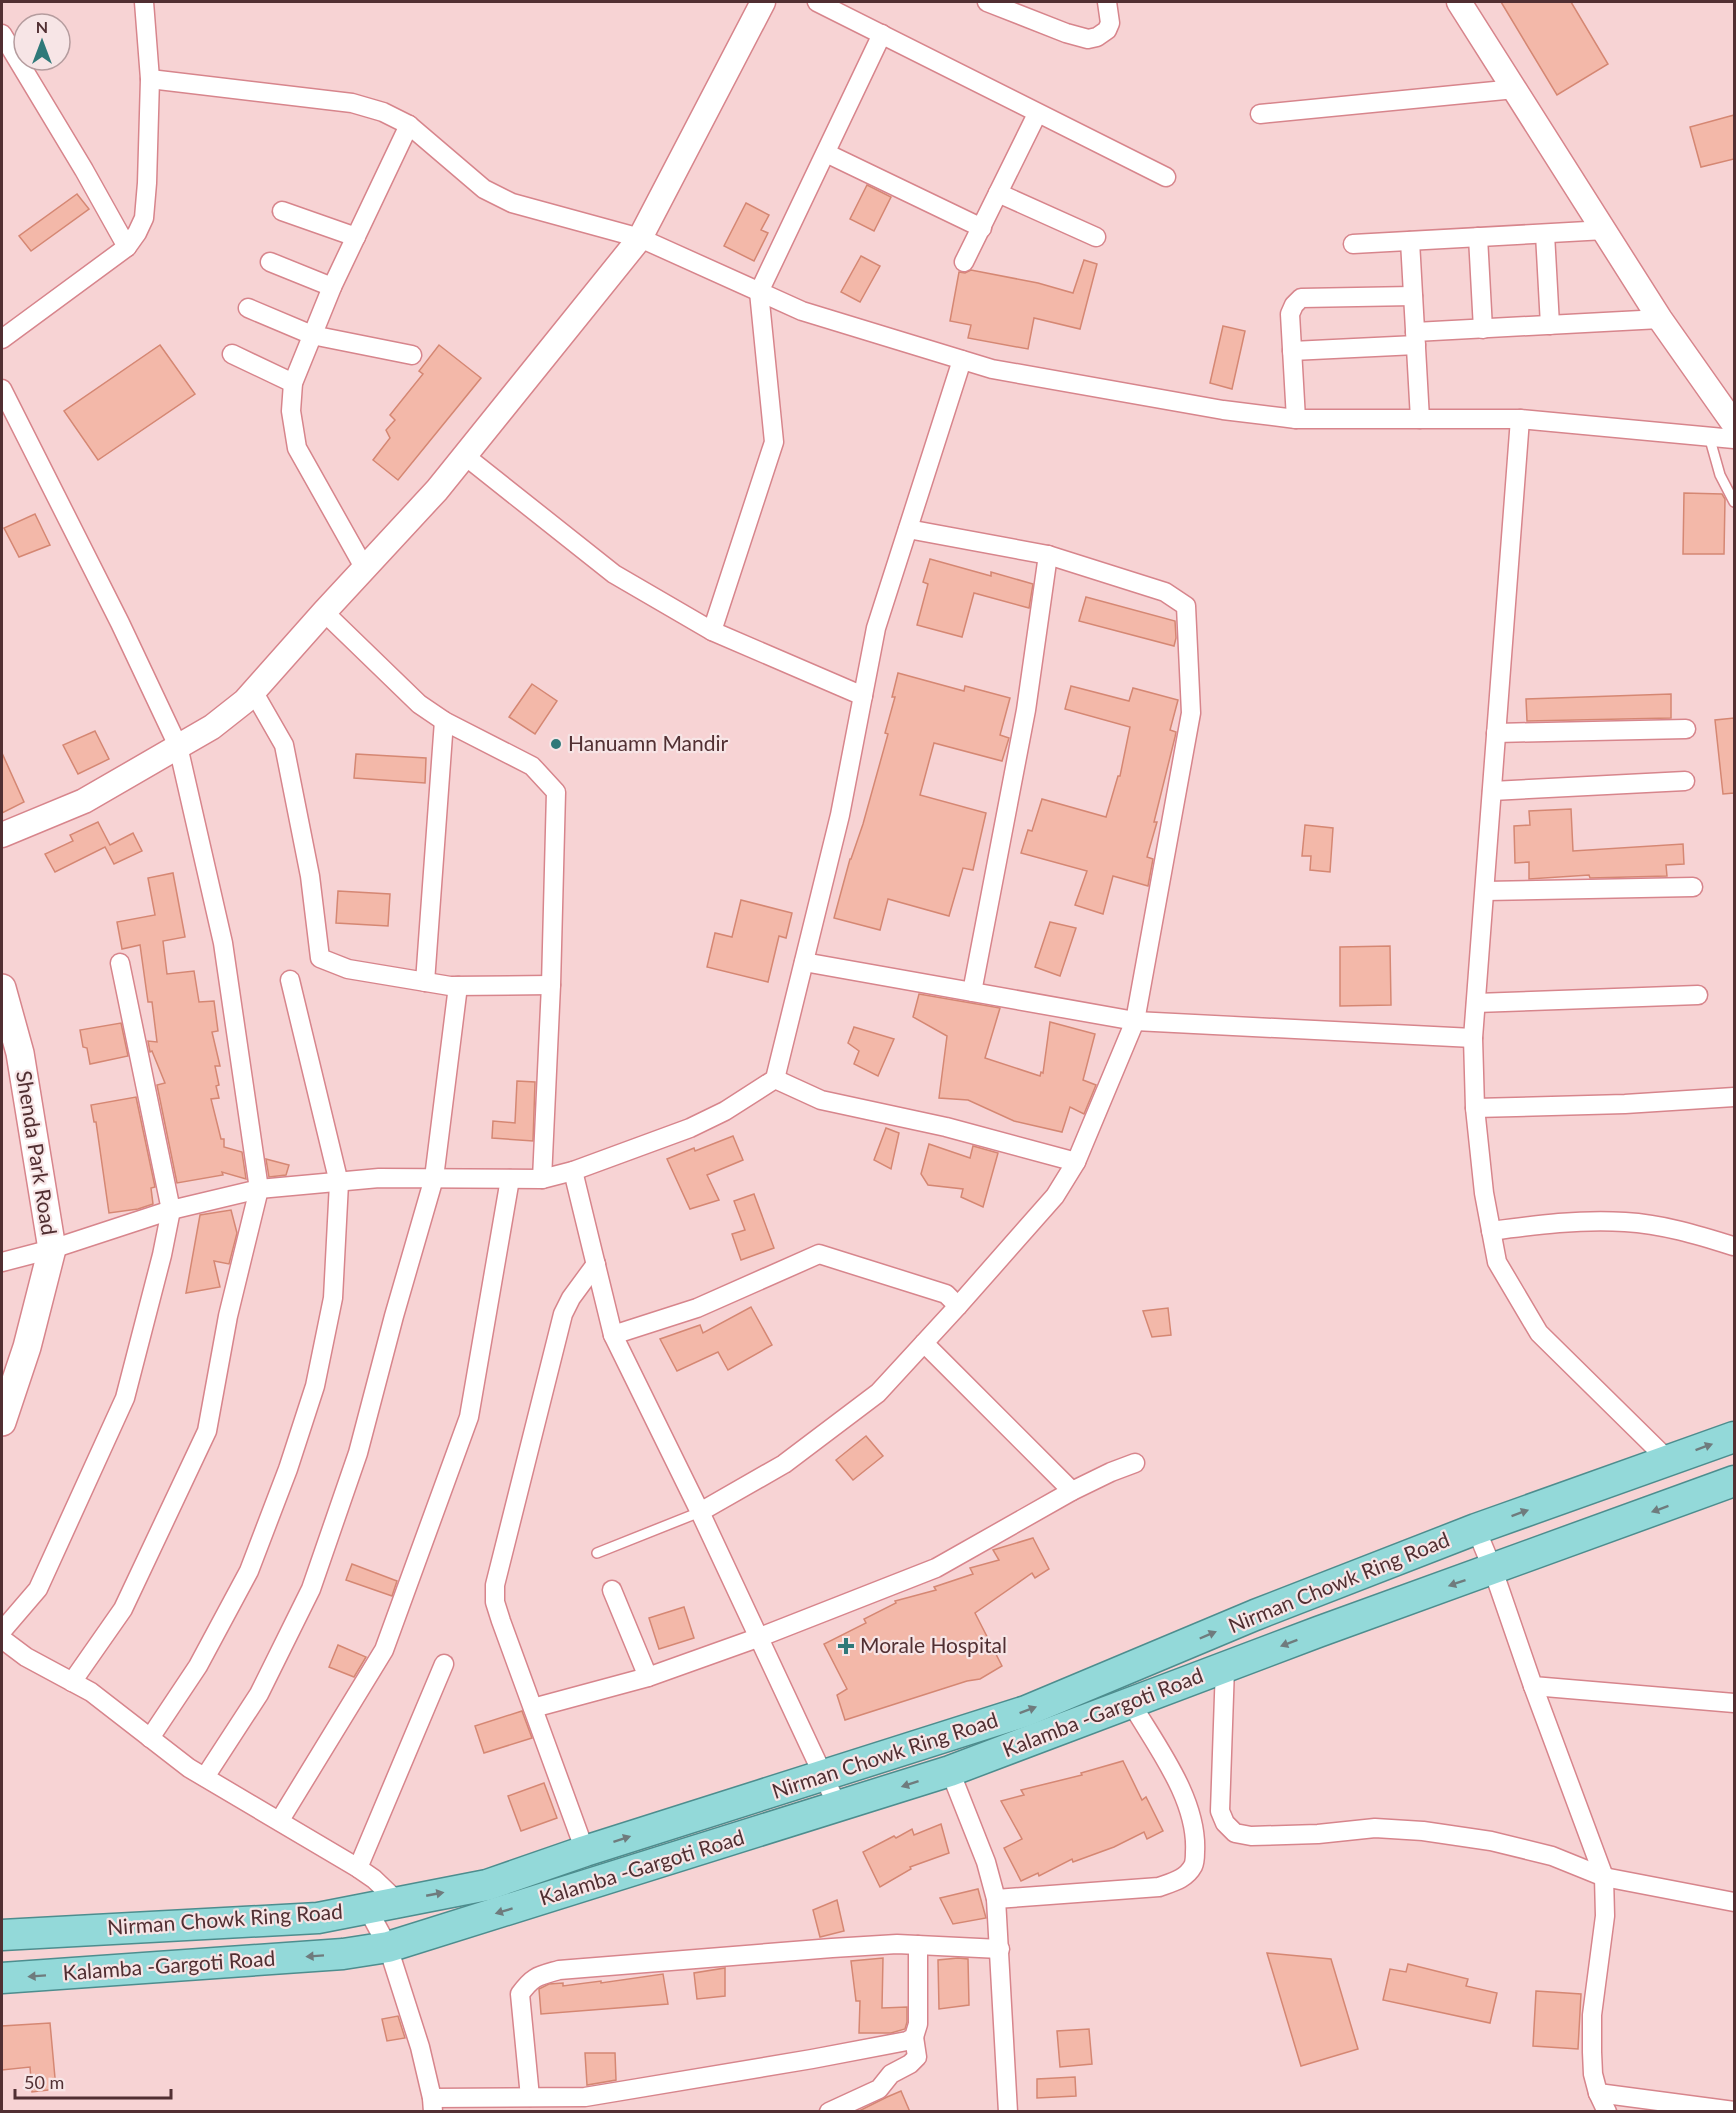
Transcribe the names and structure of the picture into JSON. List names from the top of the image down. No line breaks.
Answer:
{"streets":{"main road":["Shenda Park Road","Nirman Chowk Ring Road","Kalamba -Gargoti Road"]},"one_way":["Nirman Chowk Ring Road","Kalamba -Gargoti Road"],"places":{"other":["Hanuamn Mandir"],"health":["Morale Hospital"]},"scale_bar":"50 m","north":"top"}
